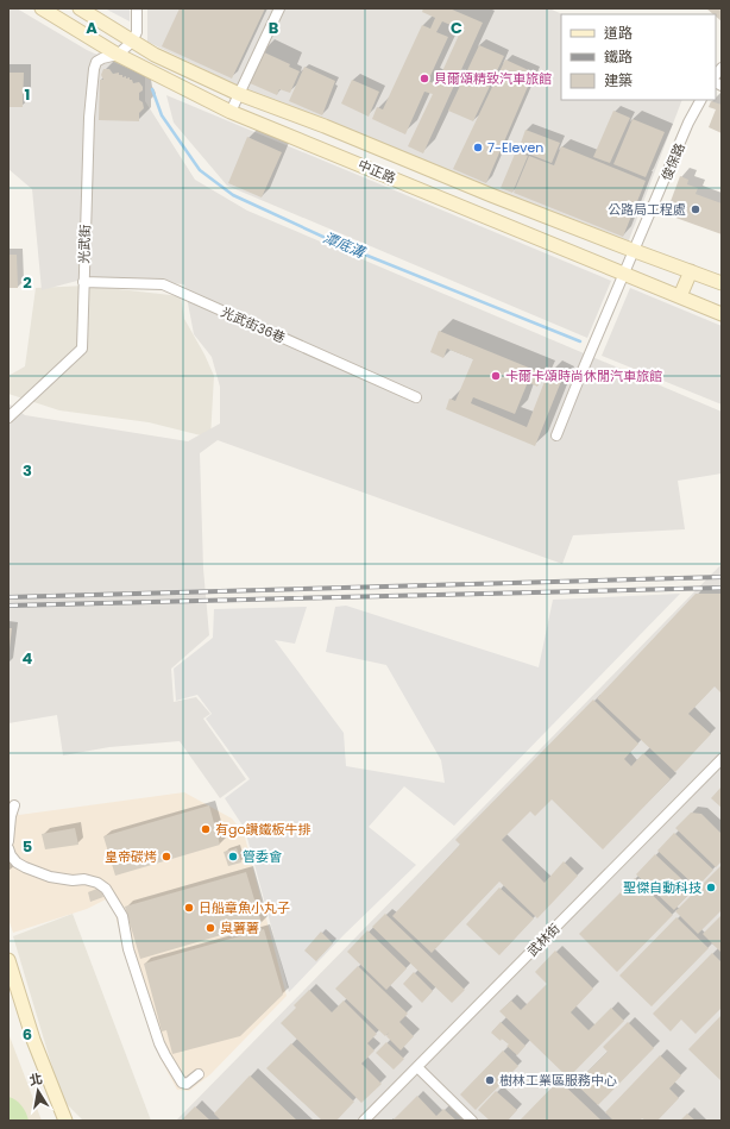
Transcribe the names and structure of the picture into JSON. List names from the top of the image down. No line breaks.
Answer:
{"streets":{"main road":["中正路"],"street":["俊保路","光武街","光武街36巷","武林街"]},"crossings":[["俊保路","中正路"],["中正路","光武街"],["光武街","光武街36巷"]],"water":["潭底溝"],"places":["貝爾頌精致汽車旅館","7-Eleven","公路局工程處","卡爾卡頌時尚休閒汽車旅館","有go讚鐵板牛排","皇帝碳烤","管委會","聖傑自動科技","日船章魚小丸子","臭薯薯","樹林工業區服務中心"],"legend":["道路","鐵路","建築"],"north":"top","grid":{"columns":["A","B","C"],"rows":["1","2","3","4","5","6"]}}
